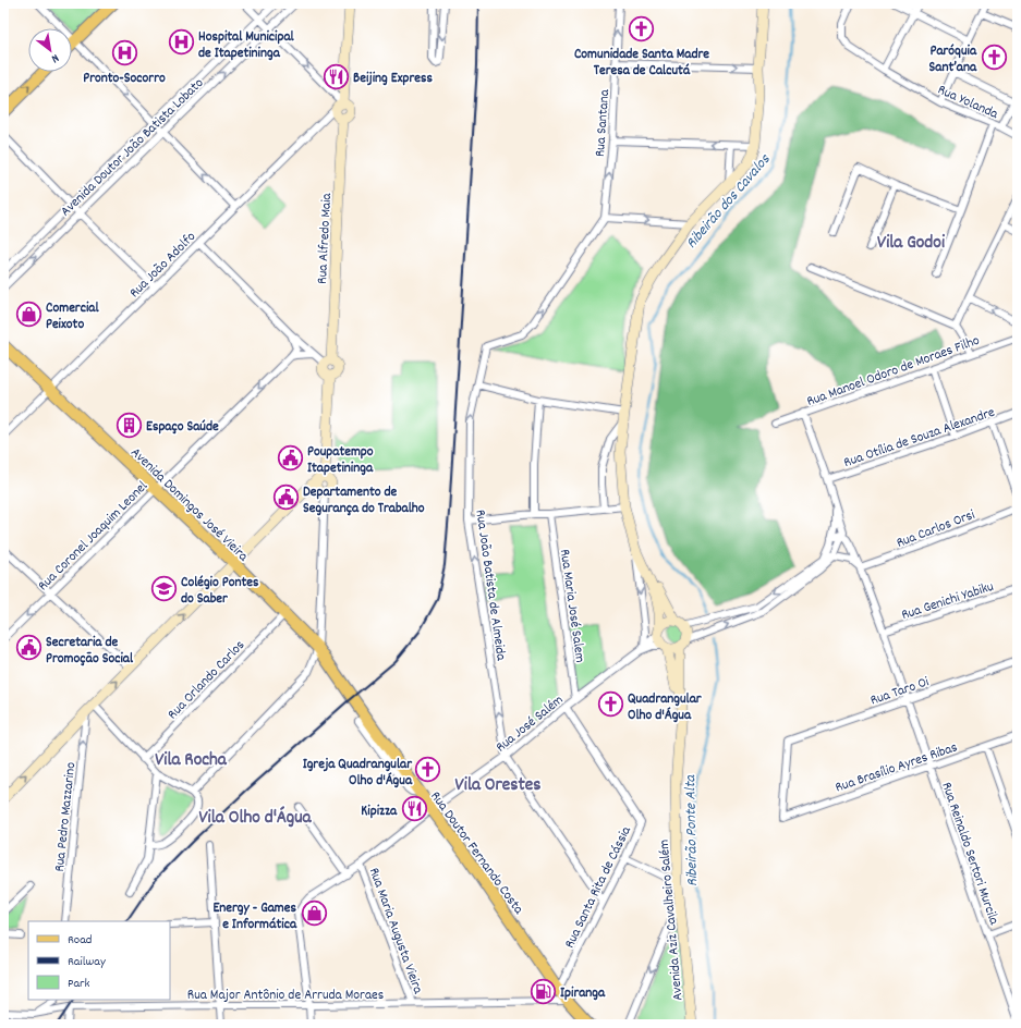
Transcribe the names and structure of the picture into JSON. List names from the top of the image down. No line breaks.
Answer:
{"streets":{"main road":["Rua Alfredo Maia","Avenida Domingos José Vieira","Rua Doutor Fernando Costa","Avenida Aziz Cavalheiro Salém"],"street":["Rua Yolanda","Rua Santana","Avenida Doutor João Batista Lobato","Rua João Adolfo","Rua Manoel Odoro de Moraes Filho","Rua Otília de Souza Alexandre","Rua Carlos Orsi","Rua Coronel Joaquim Leonel","Rua João Batista de Almeida","Rua Genichi Yabiku","Rua Maria José Salem","Rua Orlando Carlos","Rua Taro Oi","Rua José Salém","Rua Brasílio Ayres Ribas","Rua Pedro Mazzarino","Rua Reinaldo Sertori Murcila","Rua Santa Rita de Cássia","Rua Maria Augusta Vieira","Rua Major Antônio de Arruda Moraes"]},"crossings":[["Rua Santana","Rua João Batista de Almeida"],["Rua Alfredo Maia","Rua João Adolfo"],["Rua João Adolfo","Avenida Domingos José Vieira"],["Avenida Domingos José Vieira","Rua Coronel Joaquim Leonel"],["Avenida Domingos José Vieira","Rua Orlando Carlos"],["Avenida Domingos José Vieira","Rua Doutor Fernando Costa"],["Rua Carlos Orsi","Rua Reinaldo Sertori Murcila"],["Rua João Batista de Almeida","Rua José Salém"],["Rua João Batista de Almeida","Rua Santa Rita de Cássia"],["Rua Genichi Yabiku","Rua Reinaldo Sertori Murcila"],["Rua Maria José Salem","Rua José Salém"],["Rua Taro Oi","Rua Brasílio Ayres Ribas"],["Rua Taro Oi","Rua Reinaldo Sertori Murcila"],["Rua José Salém","Rua Doutor Fernando Costa"],["Rua José Salém","Rua Santa Rita de Cássia"],["Rua José Salém","Avenida Aziz Cavalheiro Salém"],["Rua José Salém","Rua Maria Augusta Vieira"],["Rua José Salém","Rua Major Antônio de Arruda Moraes"],["Rua Brasílio Ayres Ribas","Rua Reinaldo Sertori Murcila"],["Rua Doutor Fernando Costa","Rua Santa Rita de Cássia"],["Rua Doutor Fernando Costa","Rua Major Antônio de Arruda Moraes"],["Rua Maria Augusta Vieira","Rua Major Antônio de Arruda Moraes"]],"one_way":["Rua Santana","Rua Coronel Joaquim Leonel","Rua João Batista de Almeida","Rua Pedro Mazzarino"],"districts":["Vila Godoi","Vila Rocha","Vila Orestes","Vila Olho d'Água"],"water":["Ribeirão dos Cavalos","Ribeirão Ponte Alta"],"places":{"church":["Comunidade Santa Madre Teresa de Calcutá","Paróquia Sant’ana","Quadrangular Olho d'Água","Igreja Quadrangular Olho d'Água"],"hospital":["Hospital Municipal de Itapetininga","Pronto-Socorro"],"restaurant":["Beijing Express","Kipizza"],"shop":["Comercial Peixoto","Energy - Games e Informática"],"building":["Espaço Saúde"],"public building":["Poupatempo Itapetininga","Departamento de Segurança do Trabalho","Secretaria de Promoção Social"],"school or university":["Colégio Pontes do Saber"],"fuel station":["Ipiranga"]},"legend":["Road","Railway","Park"],"north":"bottom right"}
